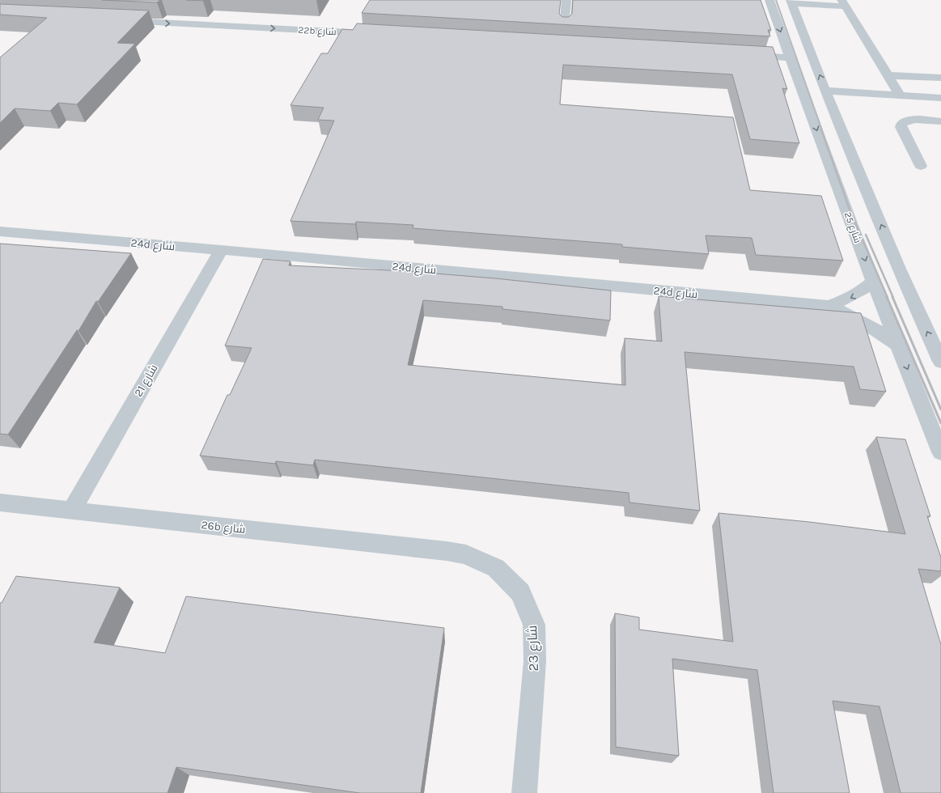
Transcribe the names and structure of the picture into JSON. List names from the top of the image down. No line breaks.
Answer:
{"streets":{"street":["22b شارع","شارع 25","24d شارع","شارع 21","26b شارع","شارع 23"]},"crossings":[["شارع 25","24d شارع"],["24d شارع","شارع 21"],["شارع 21","26b شارع"],["26b شارع","شارع 23"]],"one_way":["22b شارع"]}
